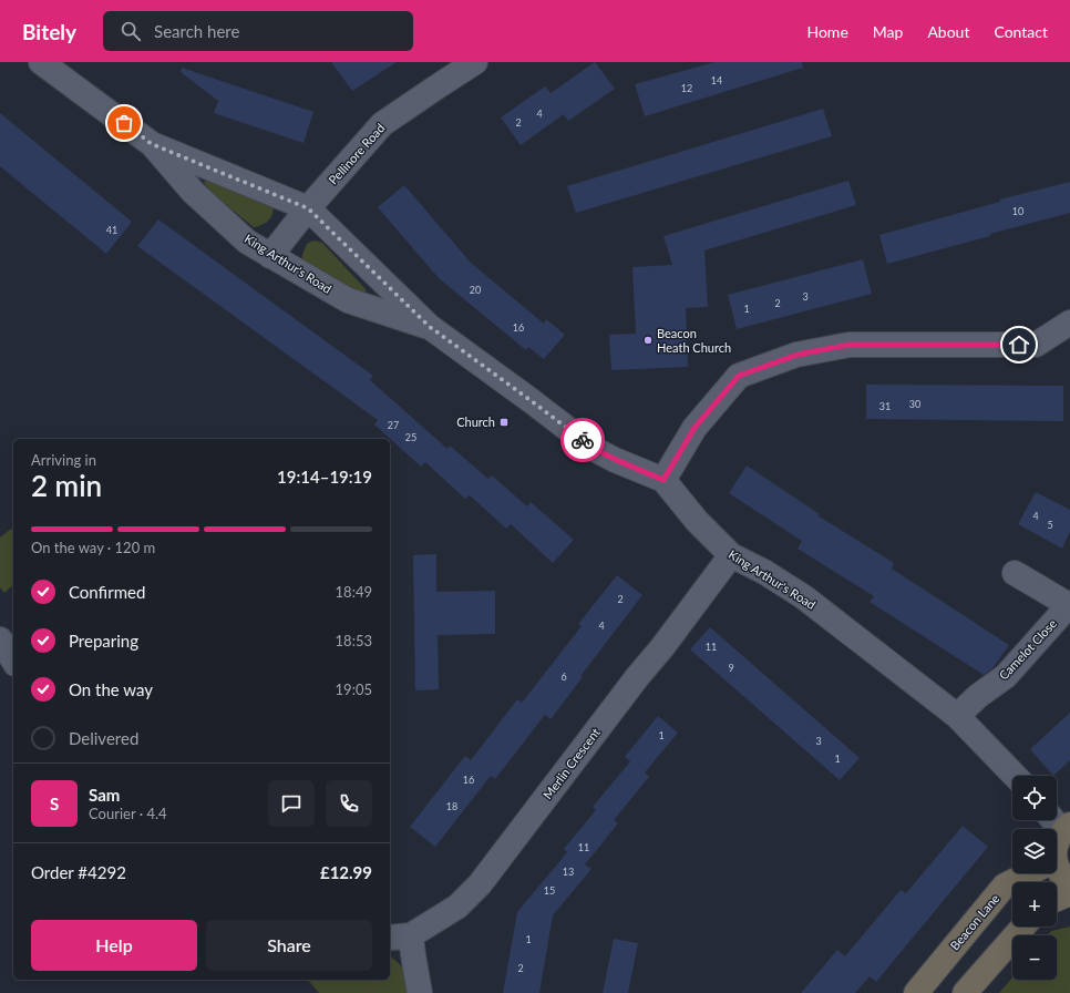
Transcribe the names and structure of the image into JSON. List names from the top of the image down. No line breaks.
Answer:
{"streets":{"street":["Pellinore Road","King Arthur's Road","Camelot Close","Merlin Crescent","Beacon Lane"]},"crossings":[["Pellinore Road","King Arthur's Road"],["King Arthur's Road","Camelot Close"],["King Arthur's Road","Merlin Crescent"]],"places":{"other":["Beacon Heath Church"],"transit":["Church"]},"house_numbers":["14","12","4","2","10","41","20","3","2","1","16","30","31","27","25","4","5","2","4","11","9","6","1","3","1","16","18","11","13","15","1","2"],"page":{"header":"Bitely","search":"Search here","nav":["Home","Map","About","Contact"],"heading":["2 min","Arriving in","19:14–19:19"],"panel":["Sam","Courier · 4.4","Order #4292","£12.99"],"bar":"On the way · 120 m","list":[["Confirmed","18:49"],["Preparing","18:53"],["On the way","19:05"],"Delivered"],"map_buttons":["+","−"],"round":"S","buttons":["Help","Share"]}}
